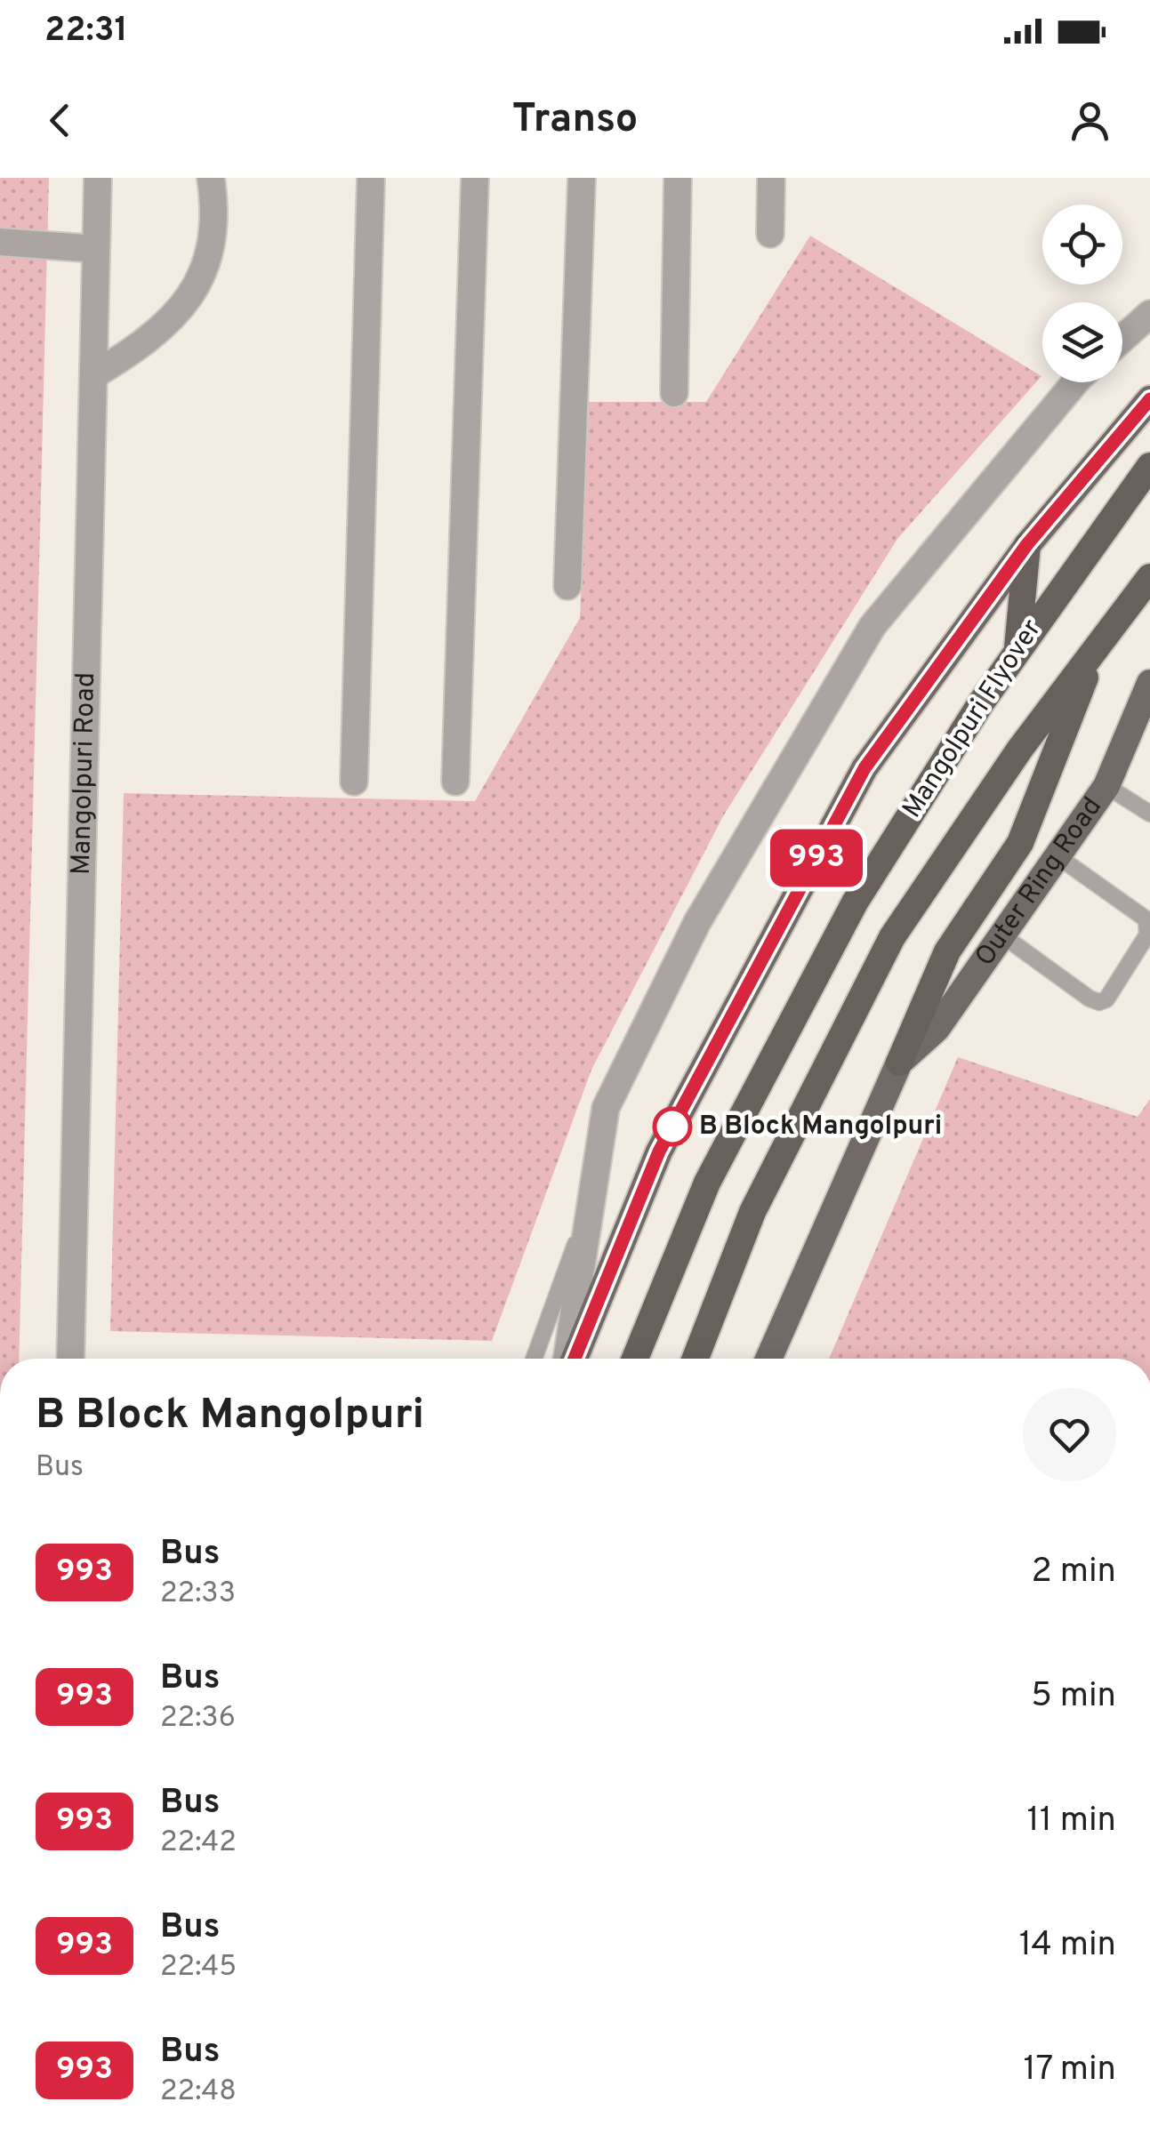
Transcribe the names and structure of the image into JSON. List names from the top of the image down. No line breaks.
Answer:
{"streets":{"highway":["Mangolpuri Flyover"],"main road":["Outer Ring Road"],"street":["Mangolpuri Road"]},"places":["B Block Mangolpuri"],"lines":["bus line 993"],"page":{"status":"22:31","header":"Transo","on_map":"993","heading":["B Block Mangolpuri","Bus"],"list":[{"mark":"993","name":"Bus","note":"22:33","value":"2 min"},{"mark":"993","name":"Bus","note":"22:36","value":"5 min"},{"mark":"993","name":"Bus","note":"22:42","value":"11 min"},{"mark":"993","name":"Bus","note":"22:45","value":"14 min"},{"mark":"993","name":"Bus","note":"22:48","value":"17 min"}]}}
